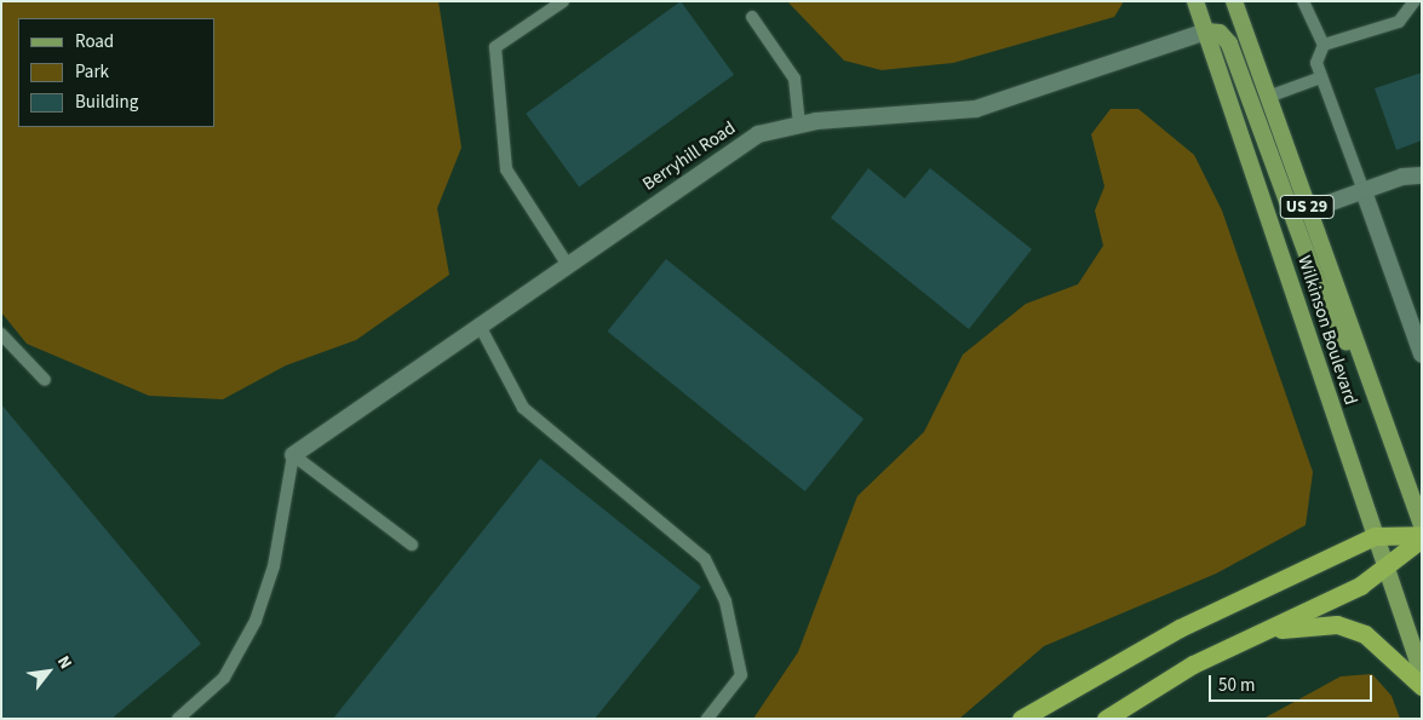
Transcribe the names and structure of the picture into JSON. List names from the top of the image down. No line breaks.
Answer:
{"streets":{"main road":["US 29","Wilkinson Boulevard"],"street":["Berryhill Road"]},"crossings":[["Berryhill Road","Wilkinson Boulevard"]],"legend":["Road","Park","Building"],"scale_bar":"50 m","north":"top right"}
